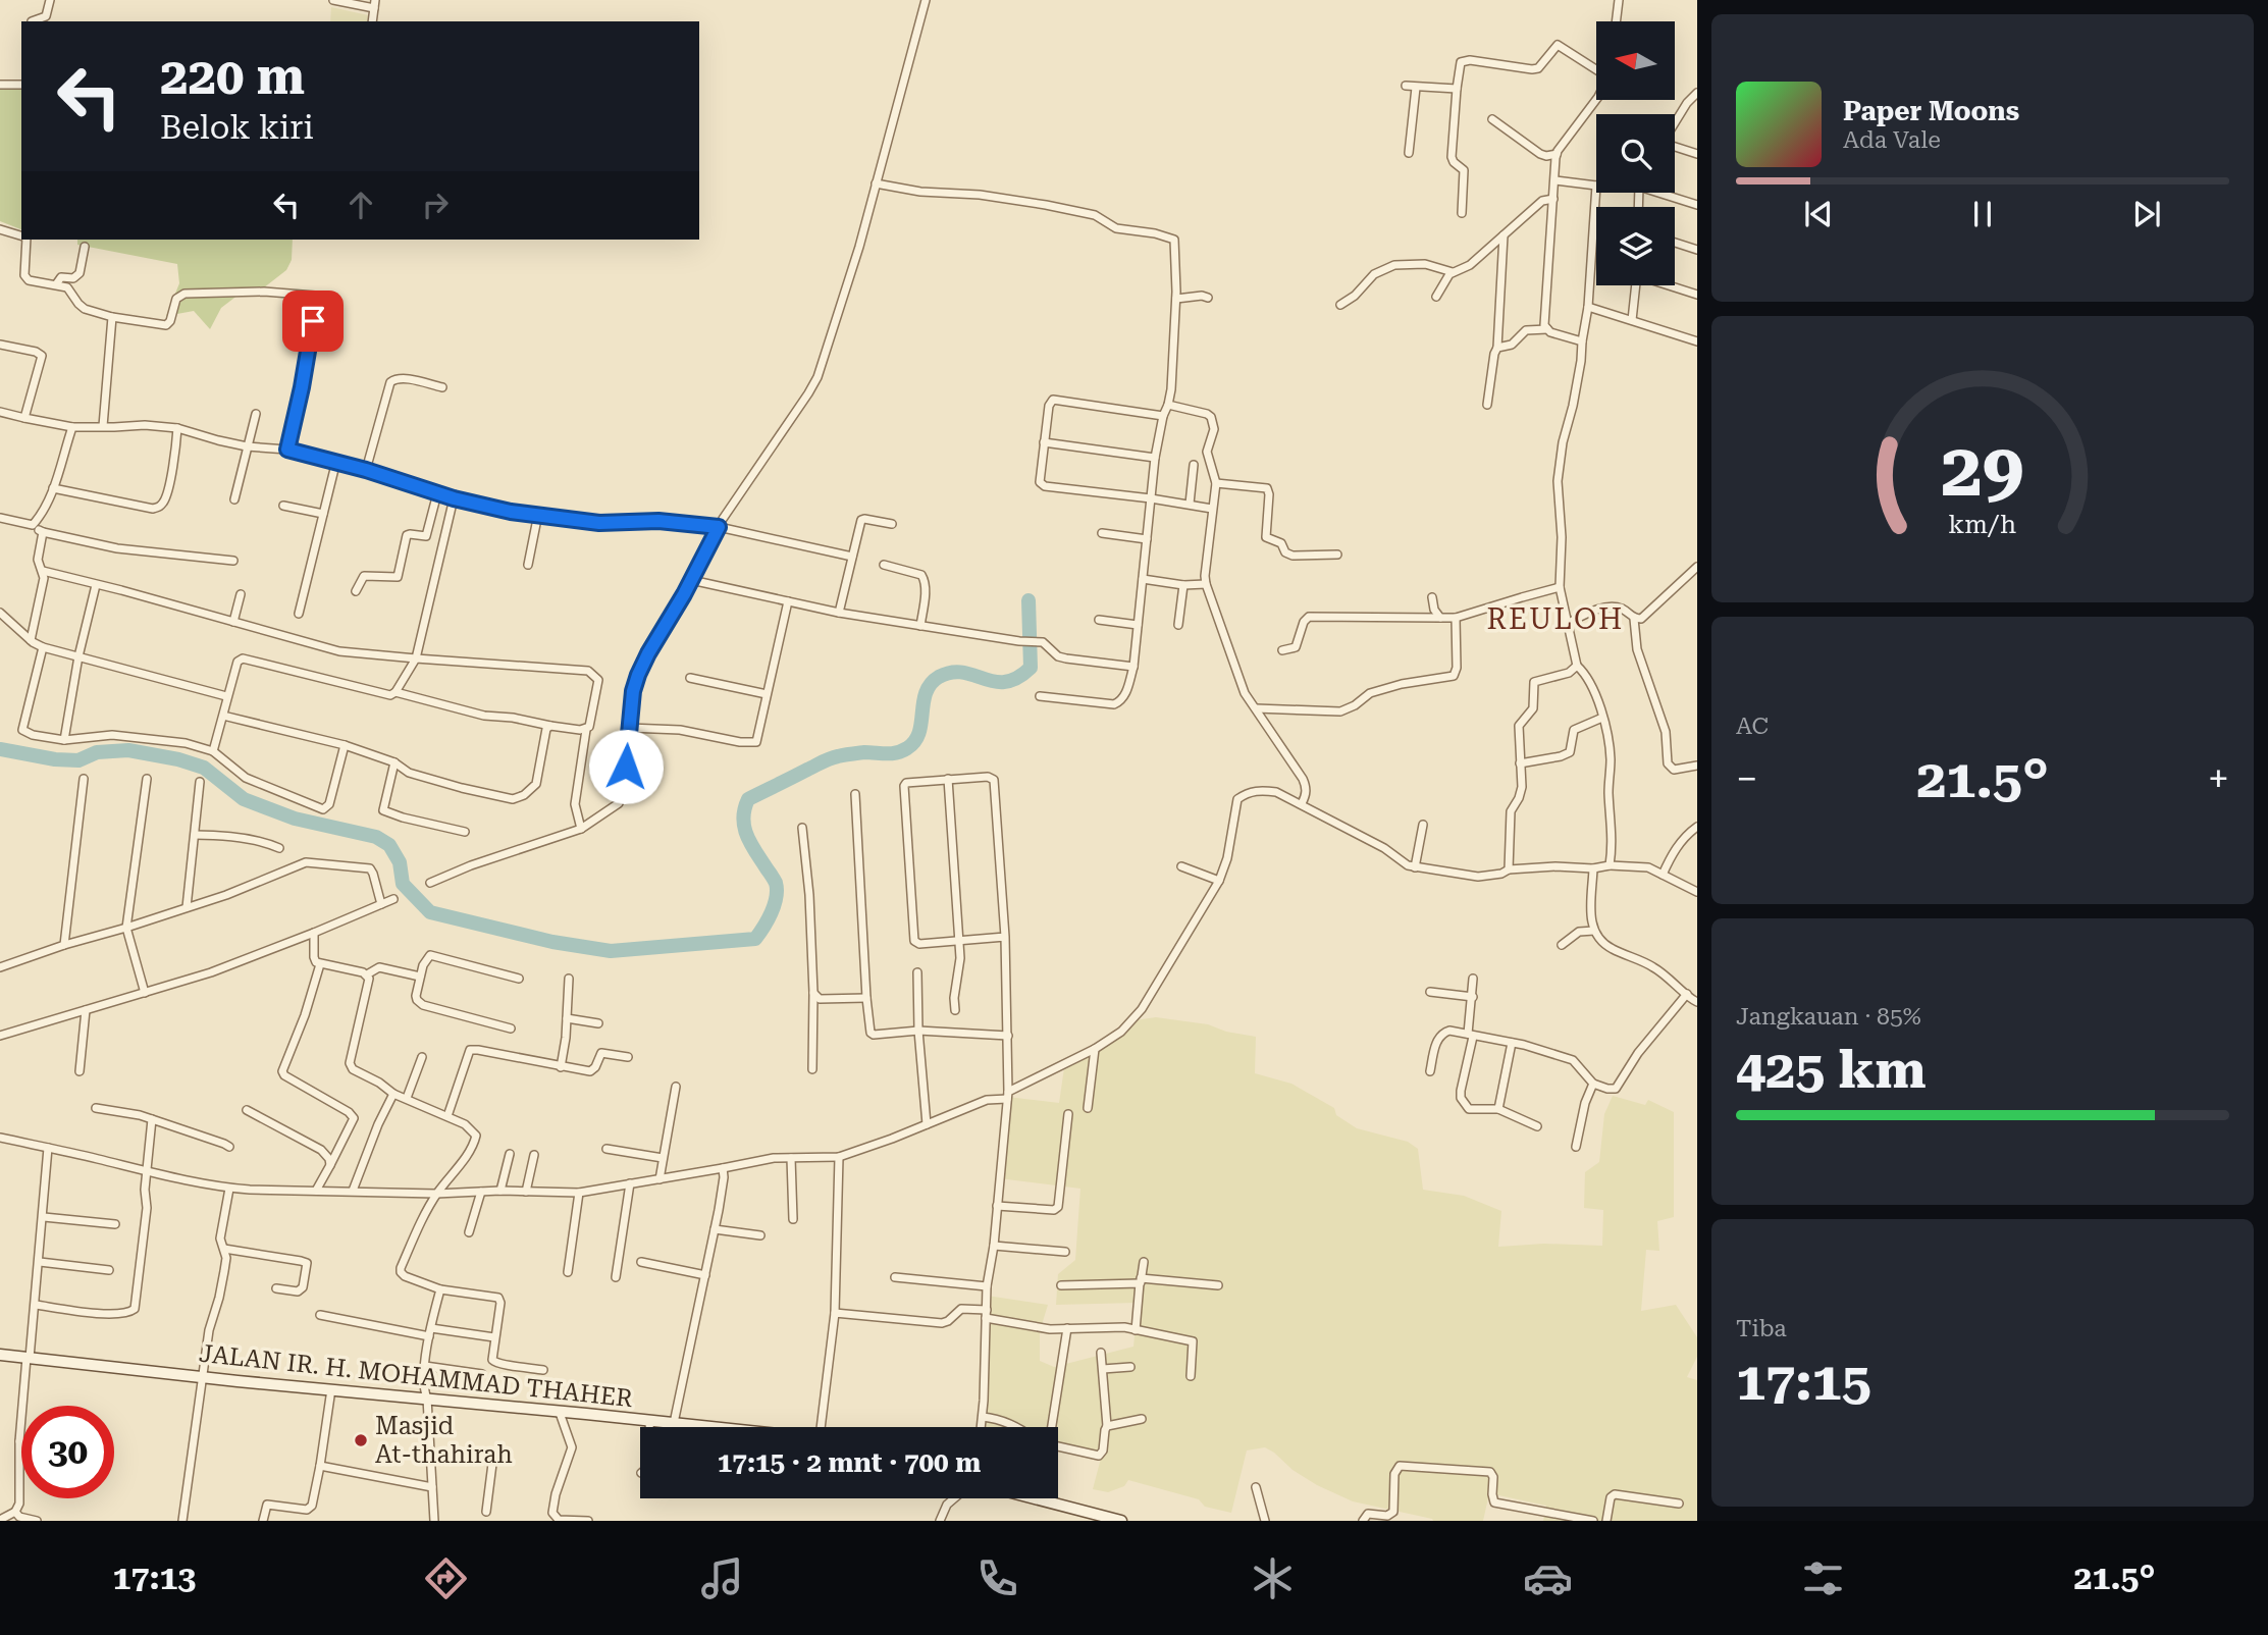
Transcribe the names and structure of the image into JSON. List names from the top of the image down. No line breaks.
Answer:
{"streets":{"main road":["JALAN IR. H. MOHAMMAD THAHER"]},"districts":["REULOH"],"places":["Masjid At-thahirah"],"north":"left","page":{"turn":["220 m","Belok kiri"],"song":["Paper Moons","Ada Vale"],"tile":["AC",["Jangkauan · 85%","425 km"],["Tiba","17:15"]],"heat":["−","21.5°","+"],"limit":"30","trip":"17:15 · 2 mnt · 700 m","tabs":["17:13","21.5°"],"gauge":["29","km/h"]}}
